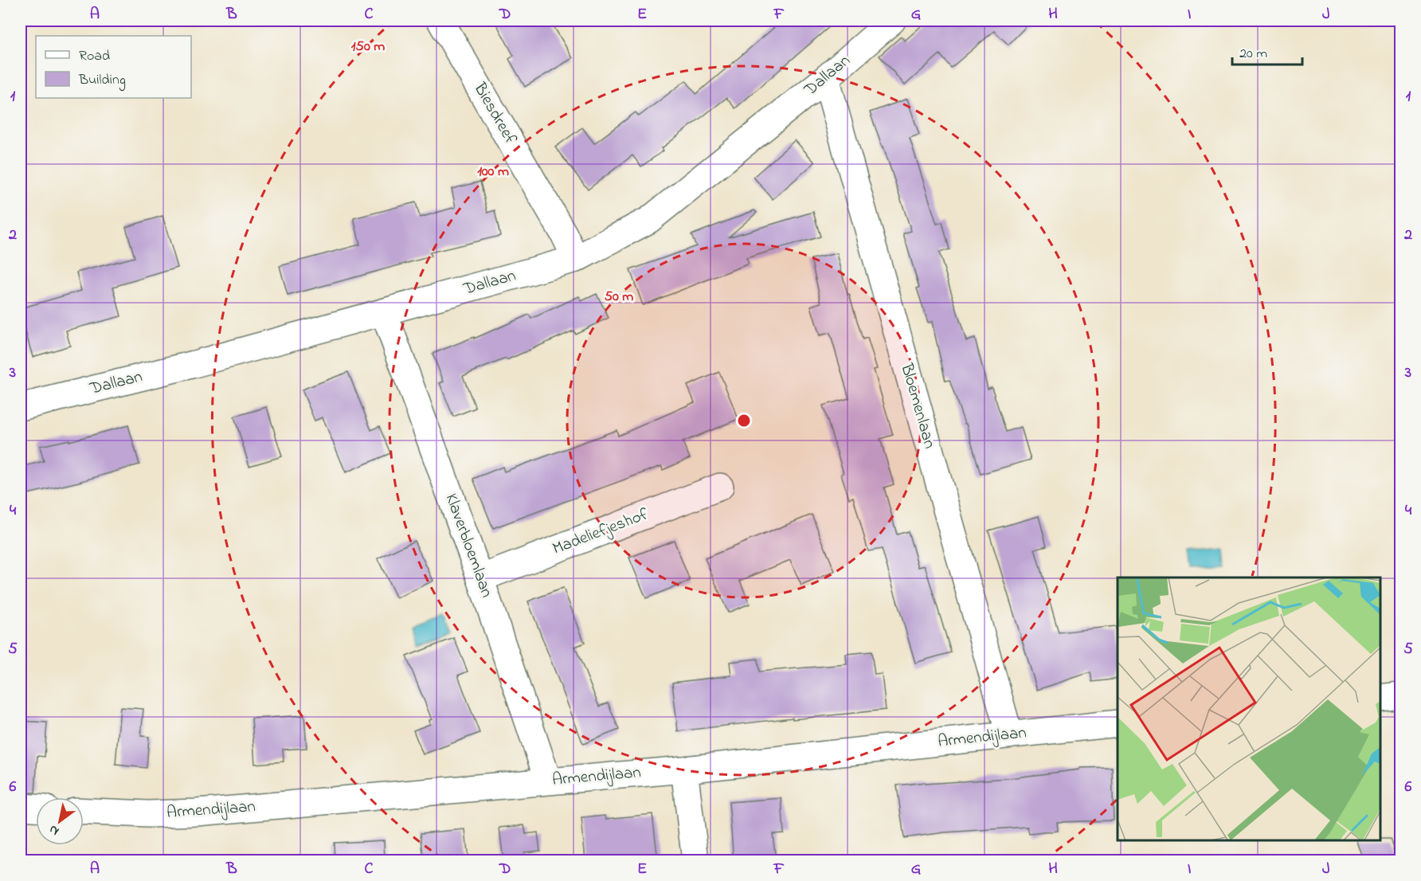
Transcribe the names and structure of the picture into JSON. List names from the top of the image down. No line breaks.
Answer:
{"streets":{"street":["Dallaan","Biesdreef","Bloemenlaan","Madeliefjeshof","Klaverbloemlaan","Armendijlaan"]},"crossings":[["Dallaan","Biesdreef"],["Dallaan","Bloemenlaan"],["Dallaan","Klaverbloemlaan"],["Bloemenlaan","Armendijlaan"],["Madeliefjeshof","Klaverbloemlaan"],["Klaverbloemlaan","Armendijlaan"]],"legend":["Road","Building"],"scale_bar":"20 m","north":"bottom left","grid":{"columns":["A","B","C","D","E","F","G","H","I","J"],"rows":["1","2","3","4","5","6"]},"rings":["150 m","100 m","50 m"]}
